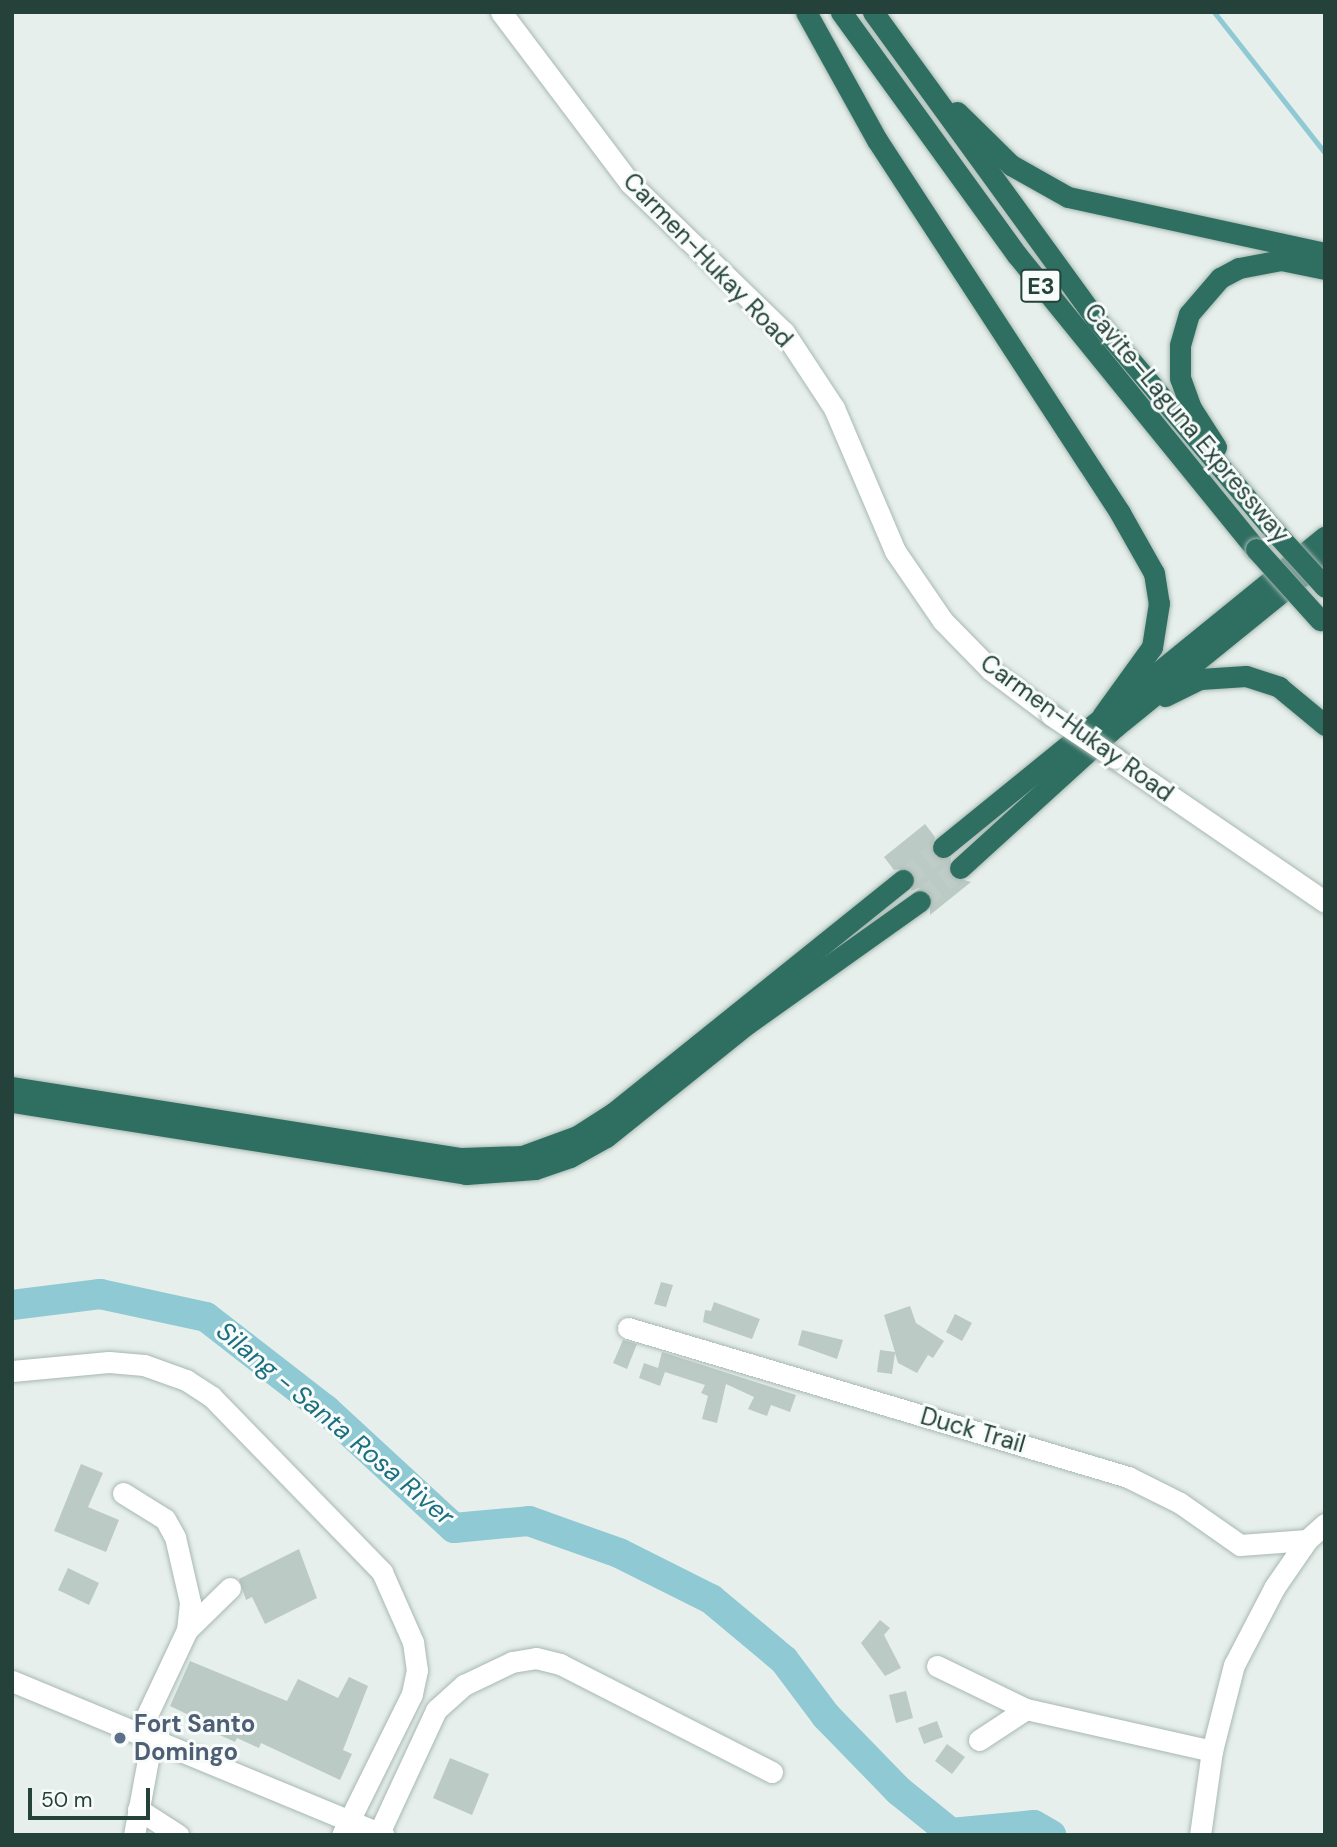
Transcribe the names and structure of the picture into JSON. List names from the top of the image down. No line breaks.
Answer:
{"streets":{"highway":["E3","Cavite–Laguna Expressway"],"street":["Carmen-Hukay Road","Duck Trail"]},"crossings":[["E3","Cavite–Laguna Expressway"]],"water":["Silang - Santa Rosa River"],"places":["Fort Santo Domingo"],"scale_bar":"50 m"}
